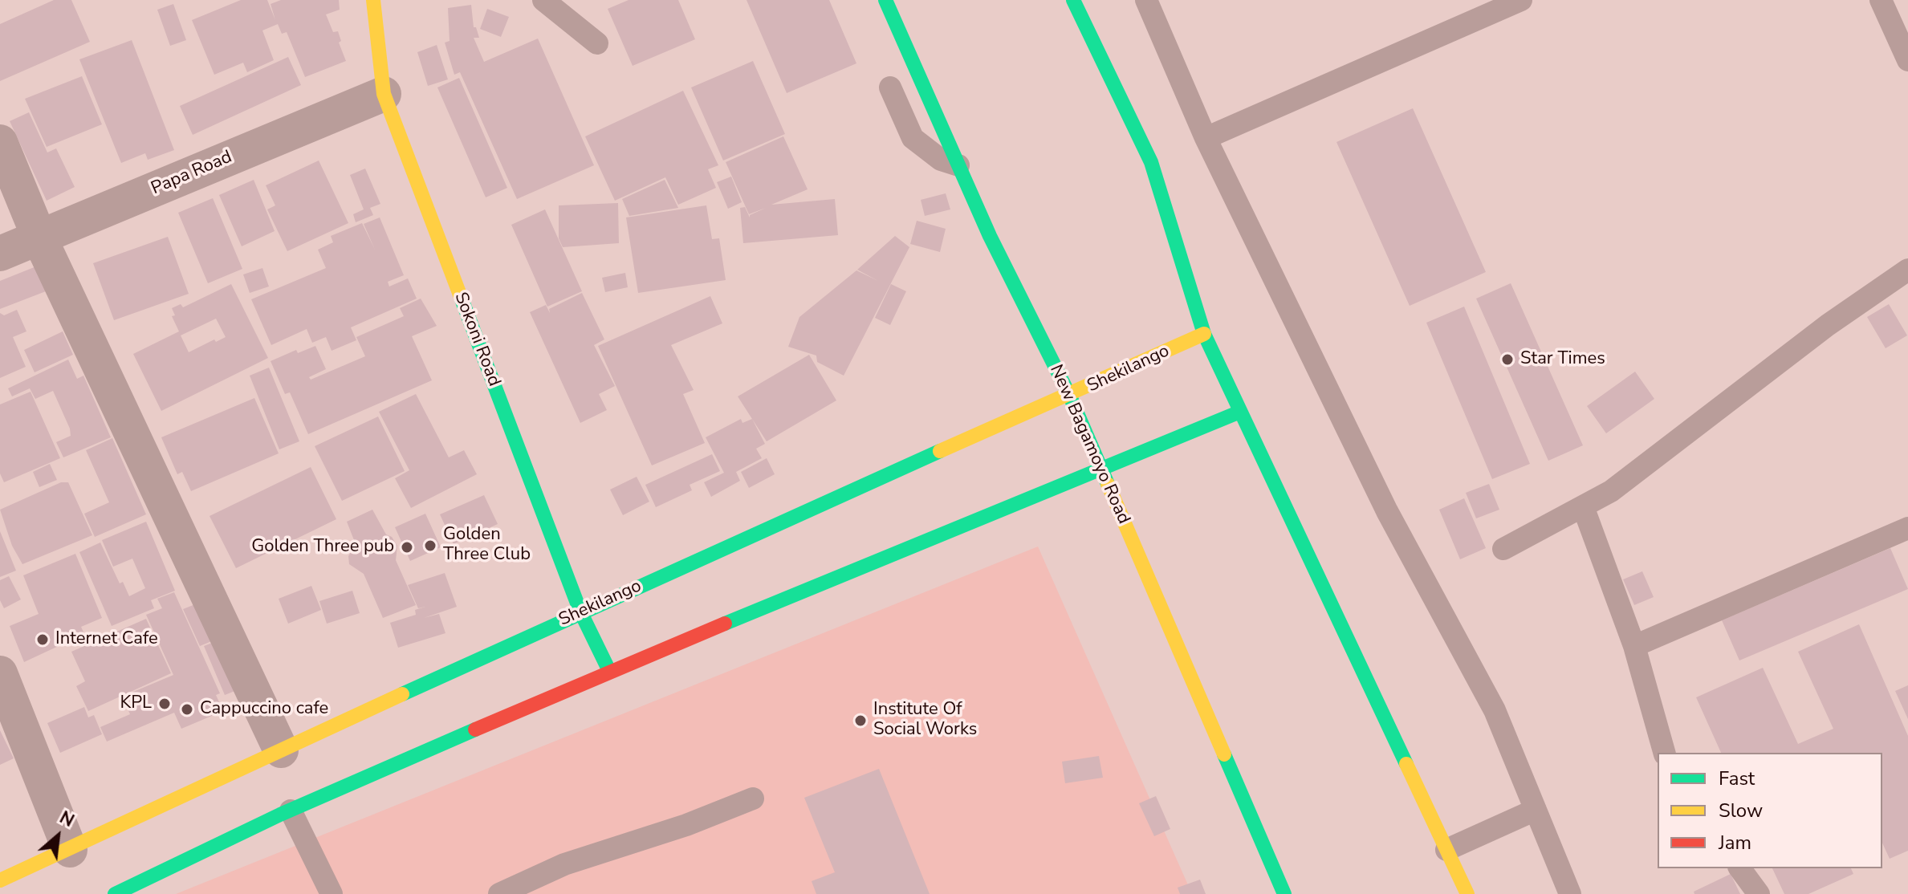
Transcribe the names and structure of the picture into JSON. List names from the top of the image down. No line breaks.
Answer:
{"streets":{"main road":["Sokoni Road","Shekilango","New Bagamoyo Road"],"street":["Papa Road"]},"crossings":[["Papa Road","Sokoni Road"],["Sokoni Road","Shekilango"],["Shekilango","New Bagamoyo Road"]],"places":["Star Times","Golden Three Club","Golden Three pub","Internet Cafe","KPL","Cappuccino cafe","Institute Of Social Works"],"legend":["Fast","Slow","Jam"],"north":"top right"}
